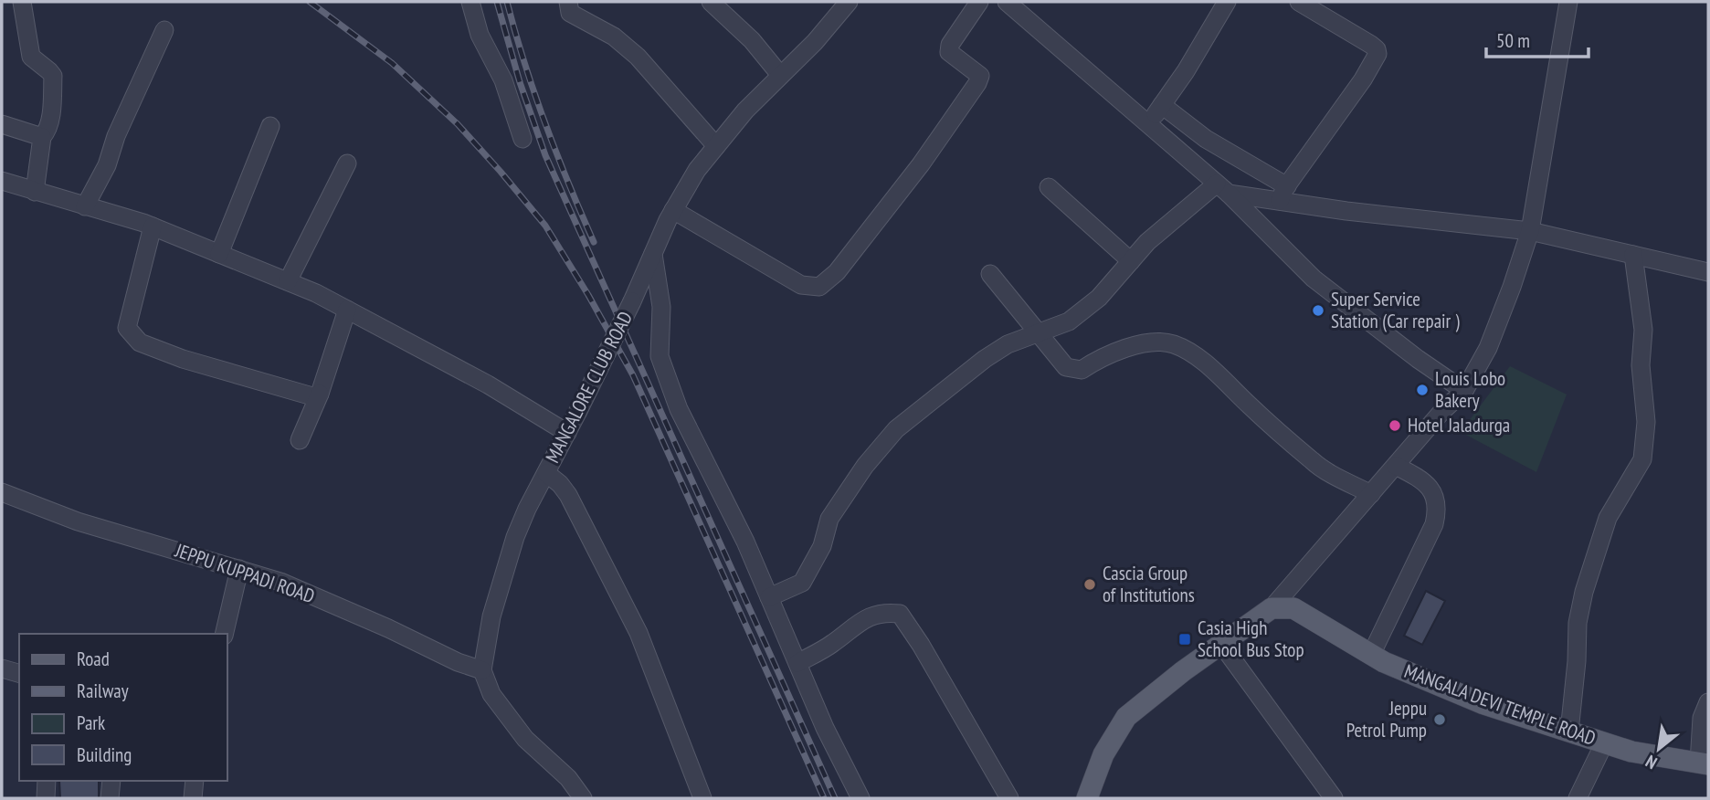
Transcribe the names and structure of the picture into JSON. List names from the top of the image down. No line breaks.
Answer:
{"streets":{"main road":["MANGALA DEVI TEMPLE ROAD"],"street":["MANGALORE CLUB ROAD","JEPPU KUPPADI ROAD"]},"crossings":[["MANGALORE CLUB ROAD","JEPPU KUPPADI ROAD"]],"places":{"other":["Super Service Station (Car repair )","Louis Lobo Bakery","Hotel Jaladurga","Cascia Group of Institutions","Jeppu Petrol Pump"],"transit":["Casia High School Bus Stop"]},"legend":["Road","Railway","Park","Building"],"scale_bar":"50 m","north":"bottom left"}
